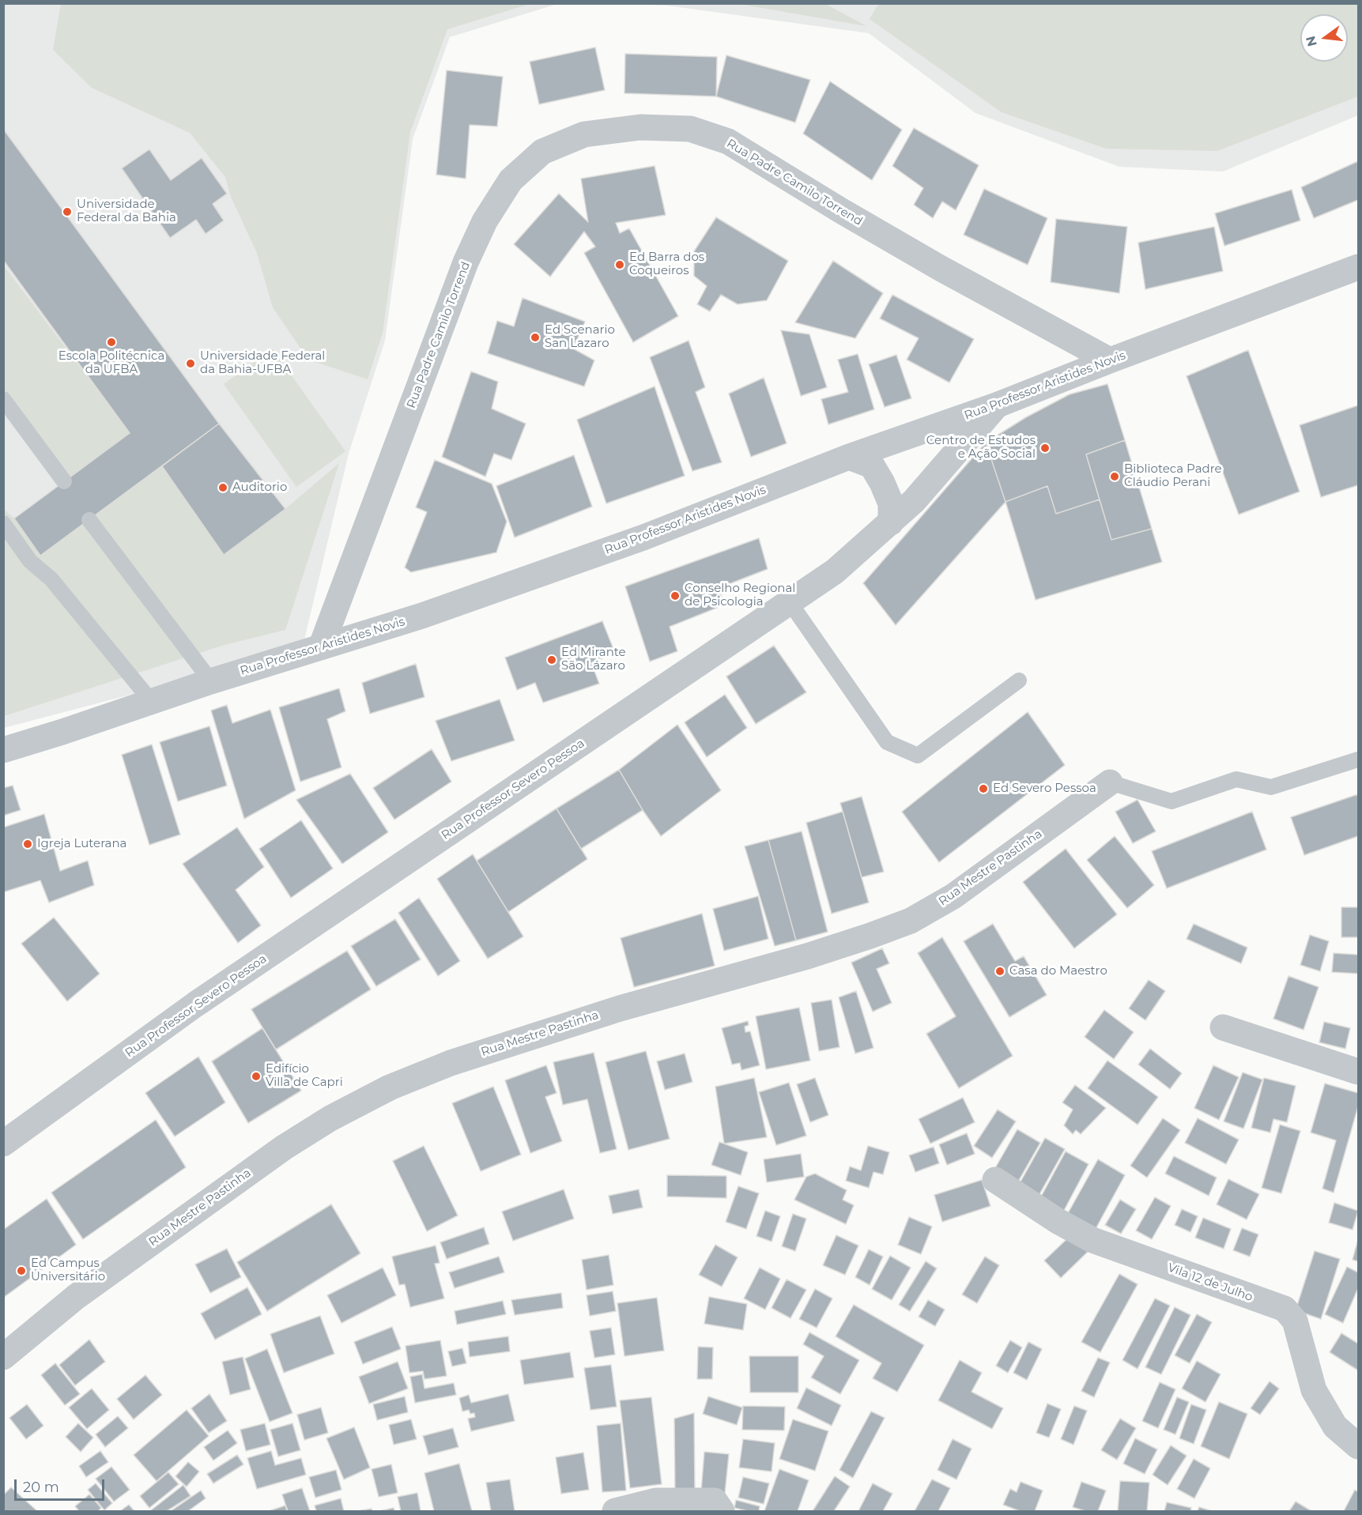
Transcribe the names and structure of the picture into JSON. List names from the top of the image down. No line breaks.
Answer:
{"streets":{"street":["Rua Padre Camilo Torrend","Rua Professor Aristides Novis","Rua Professor Severo Pessoa","Rua Mestre Pastinha","Vila 12 de Julho"]},"crossings":[["Rua Padre Camilo Torrend","Rua Professor Aristides Novis"],["Rua Professor Aristides Novis","Rua Professor Severo Pessoa"]],"places":["Universidade Federal da Bahia","Ed Barra dos Coqueiros","Ed Scenario San Lazaro","Escola Politécnica da UFBA","Universidade Federal da Bahia-UFBA","Centro de Estudos e Ação Social","Biblioteca Padre Cláudio Perani","Auditorio","Conselho Regional de Psicologia","Ed Mirante São Lázaro","Ed Severo Pessoa","Igreja Luterana","Casa do Maestro","Edifício Villa de Capri","Ed Campus Universitário"],"scale_bar":"20 m","north":"left"}
